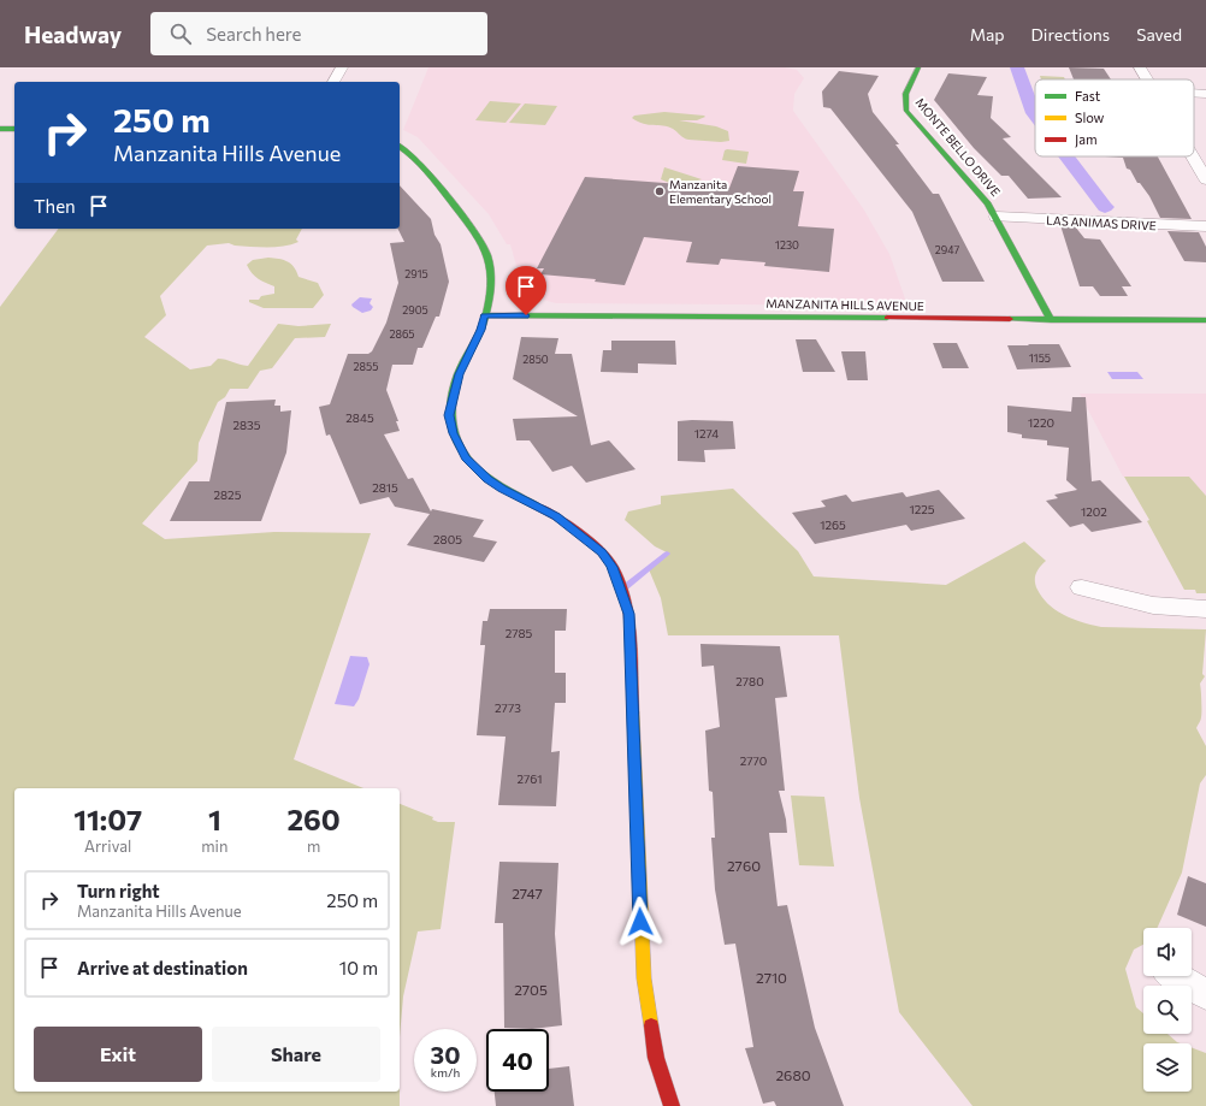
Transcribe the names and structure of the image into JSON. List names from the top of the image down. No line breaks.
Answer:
{"streets":{"street":["MONTE BELLO DRIVE","LAS ANIMAS DRIVE","MANZANITA HILLS AVENUE"]},"crossings":[["MONTE BELLO DRIVE","LAS ANIMAS DRIVE"],["MONTE BELLO DRIVE","MANZANITA HILLS AVENUE"]],"places":["Manzanita Elementary School"],"house_numbers":["1230","2947","2915","2905","2865","1155","2850","2855","2845","1220","2835","1274","2815","2825","1225","1202","1265","2805","2785","2780","2773","2770","2761","2760","2747","2710","2705","2680"],"legend":["Fast","Slow","Jam"],"page":{"header":"Headway","search":"Search here","nav":["Map","Directions","Saved"],"turn":["250 m","Manzanita Hills Avenue"],"then":"Then","eta":["11:07","Arrival","1","min","260","m"],"list":[{"name":"Turn right","note":"Manzanita Hills Avenue","value":"250 m"},{"name":"Arrive at destination","value":"10 m"}],"buttons":["Exit","Share"],"speed":"30 km/h","limit":"40"}}
